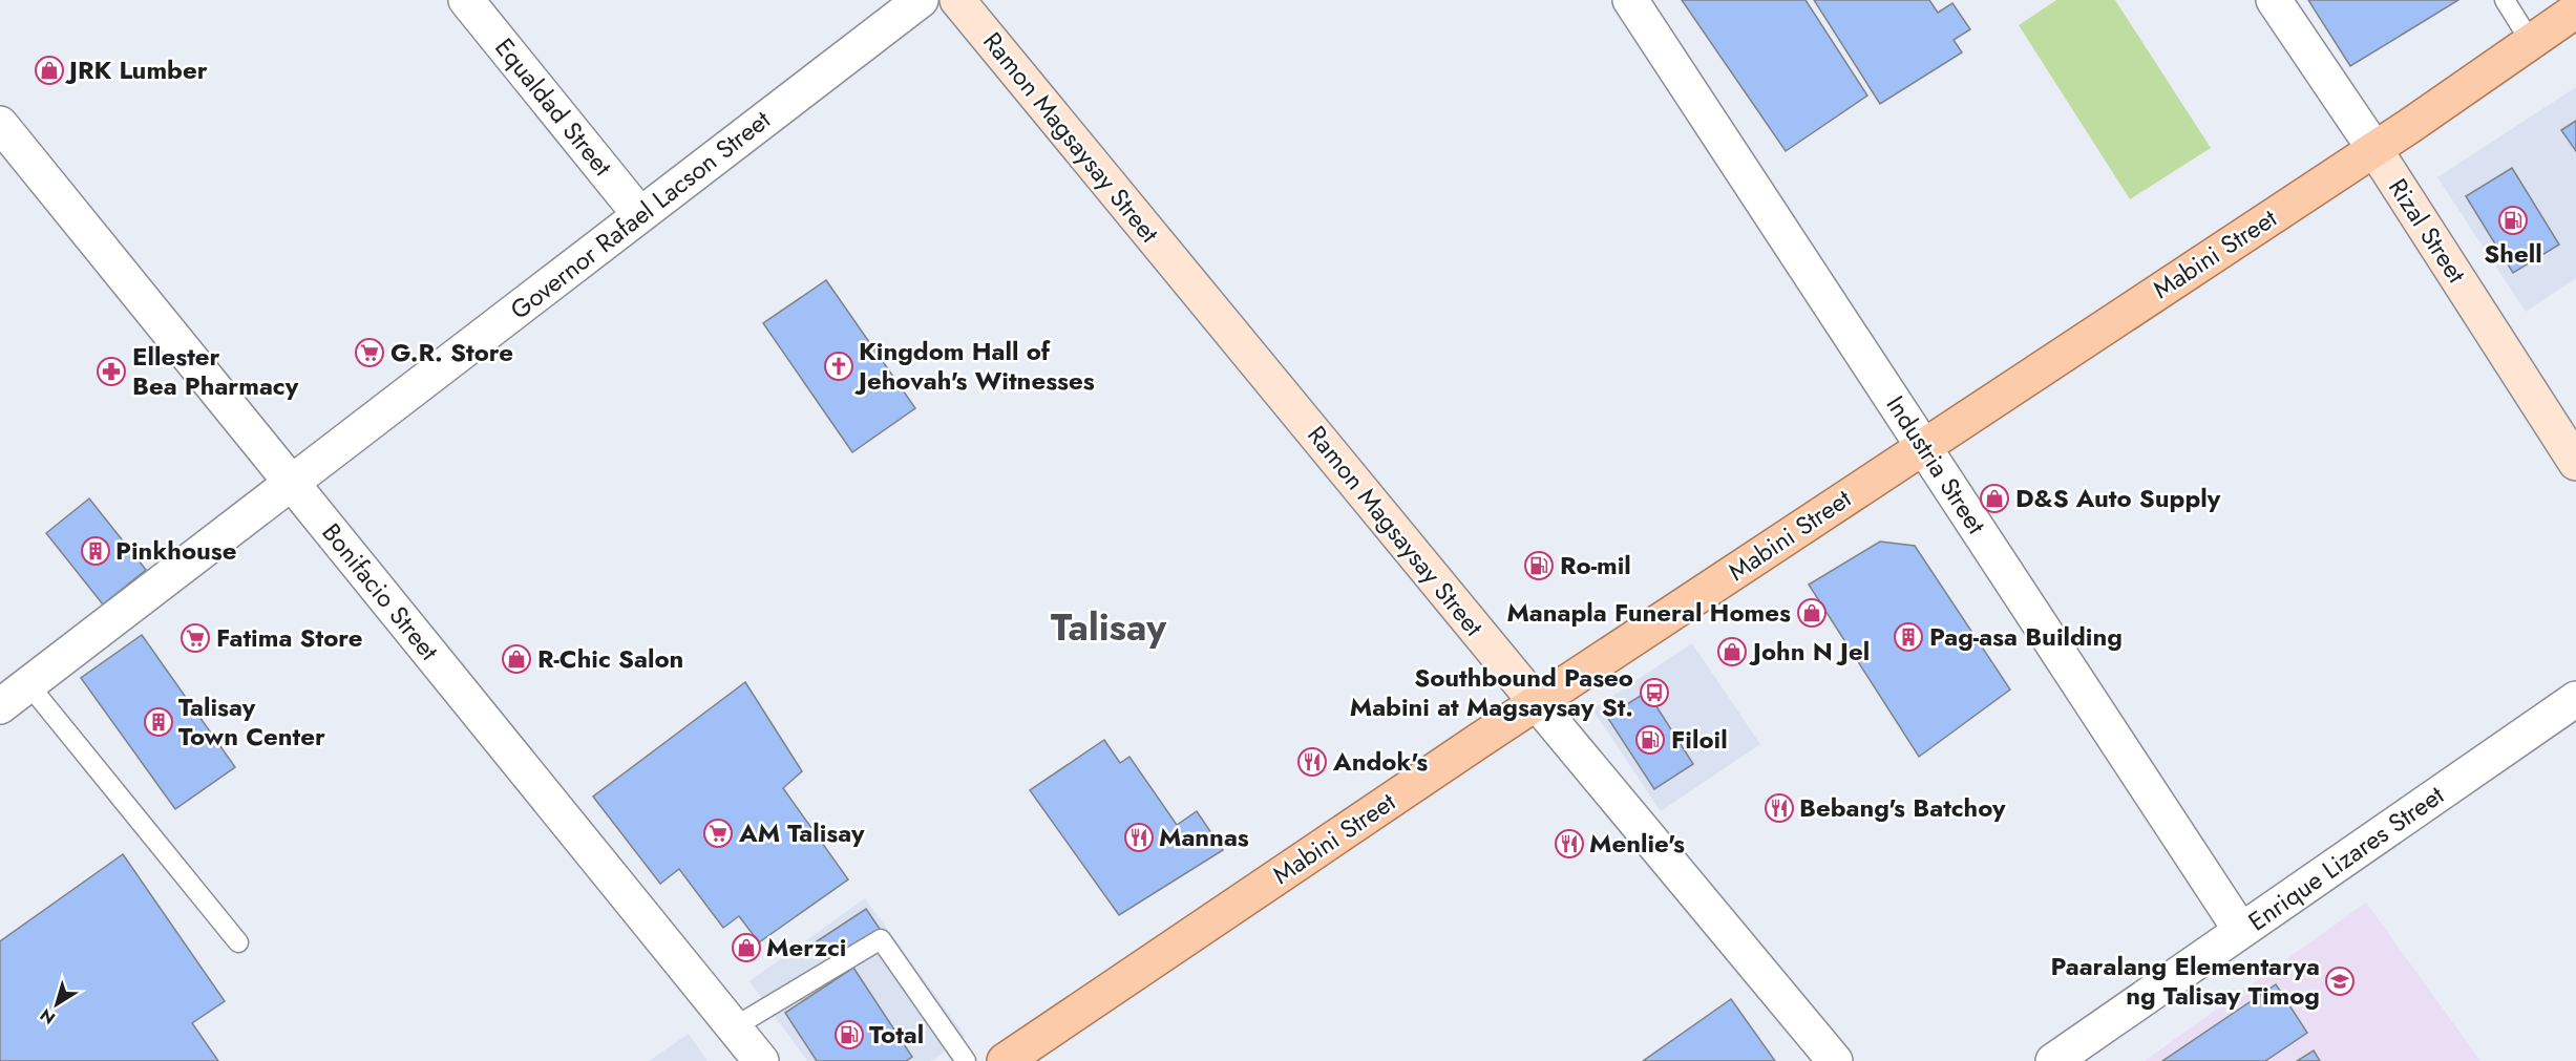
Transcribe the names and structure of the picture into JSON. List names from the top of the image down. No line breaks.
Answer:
{"streets":{"main road":["Ramon Magsaysay Street","Rizal Street","Mabini Street"],"street":["Equaldad Street","Governor Rafael Lacson Street","Industria Street","Bonifacio Street","Enrique Lizares Street"]},"crossings":[["Equaldad Street","Governor Rafael Lacson Street"],["Ramon Magsaysay Street","Mabini Street"],["Governor Rafael Lacson Street","Bonifacio Street"],["Rizal Street","Mabini Street"],["Mabini Street","Industria Street"],["Industria Street","Enrique Lizares Street"]],"districts":["Talisay"],"places":{"shop":["JRK Lumber","D&S Auto Supply","Manapla Funeral Homes","John N Jel","R-Chic Salon","Merzci"],"fuel station":["Shell","Ro-mil","Filoil","Total"],"supermarket":["G.R. Store","Fatima Store","AM Talisay"],"church":["Kingdom Hall of Jehovah's Witnesses"],"pharmacy":["Ellester Bea Pharmacy"],"building":["Pinkhouse","Pag-asa Building","Talisay Town Center"],"bus stop":["Southbound Paseo Mabini at Magsaysay St."],"restaurant":["Andok's","Bebang's Batchoy","Mannas","Menlie's"],"school or university":["Paaralang Elementarya ng Talisay Timog"]},"north":"bottom left"}
